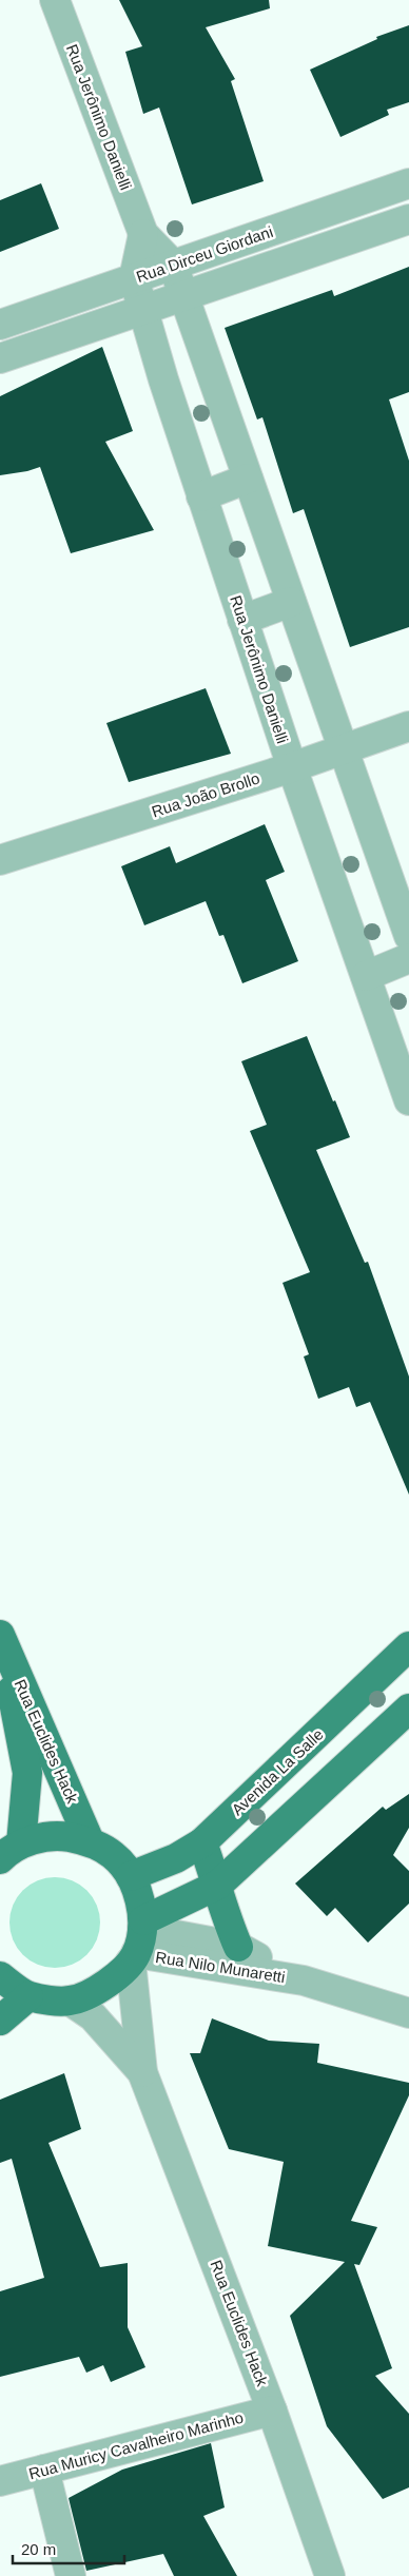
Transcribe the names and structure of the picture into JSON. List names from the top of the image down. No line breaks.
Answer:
{"streets":{"main road":["Rua Euclides Hack","Avenida La Salle"],"street":["Rua Jerônimo Danielli","Rua Dirceu Giordani","Rua João Brollo","Rua Nilo Munaretti","Rua Muricy Cavalheiro Marinho"]},"crossings":[["Rua Jerônimo Danielli","Rua Dirceu Giordani"],["Rua Jerônimo Danielli","Rua João Brollo"],["Rua Euclides Hack","Rua Nilo Munaretti"],["Rua Euclides Hack","Rua Muricy Cavalheiro Marinho"]],"scale_bar":"20 m"}
